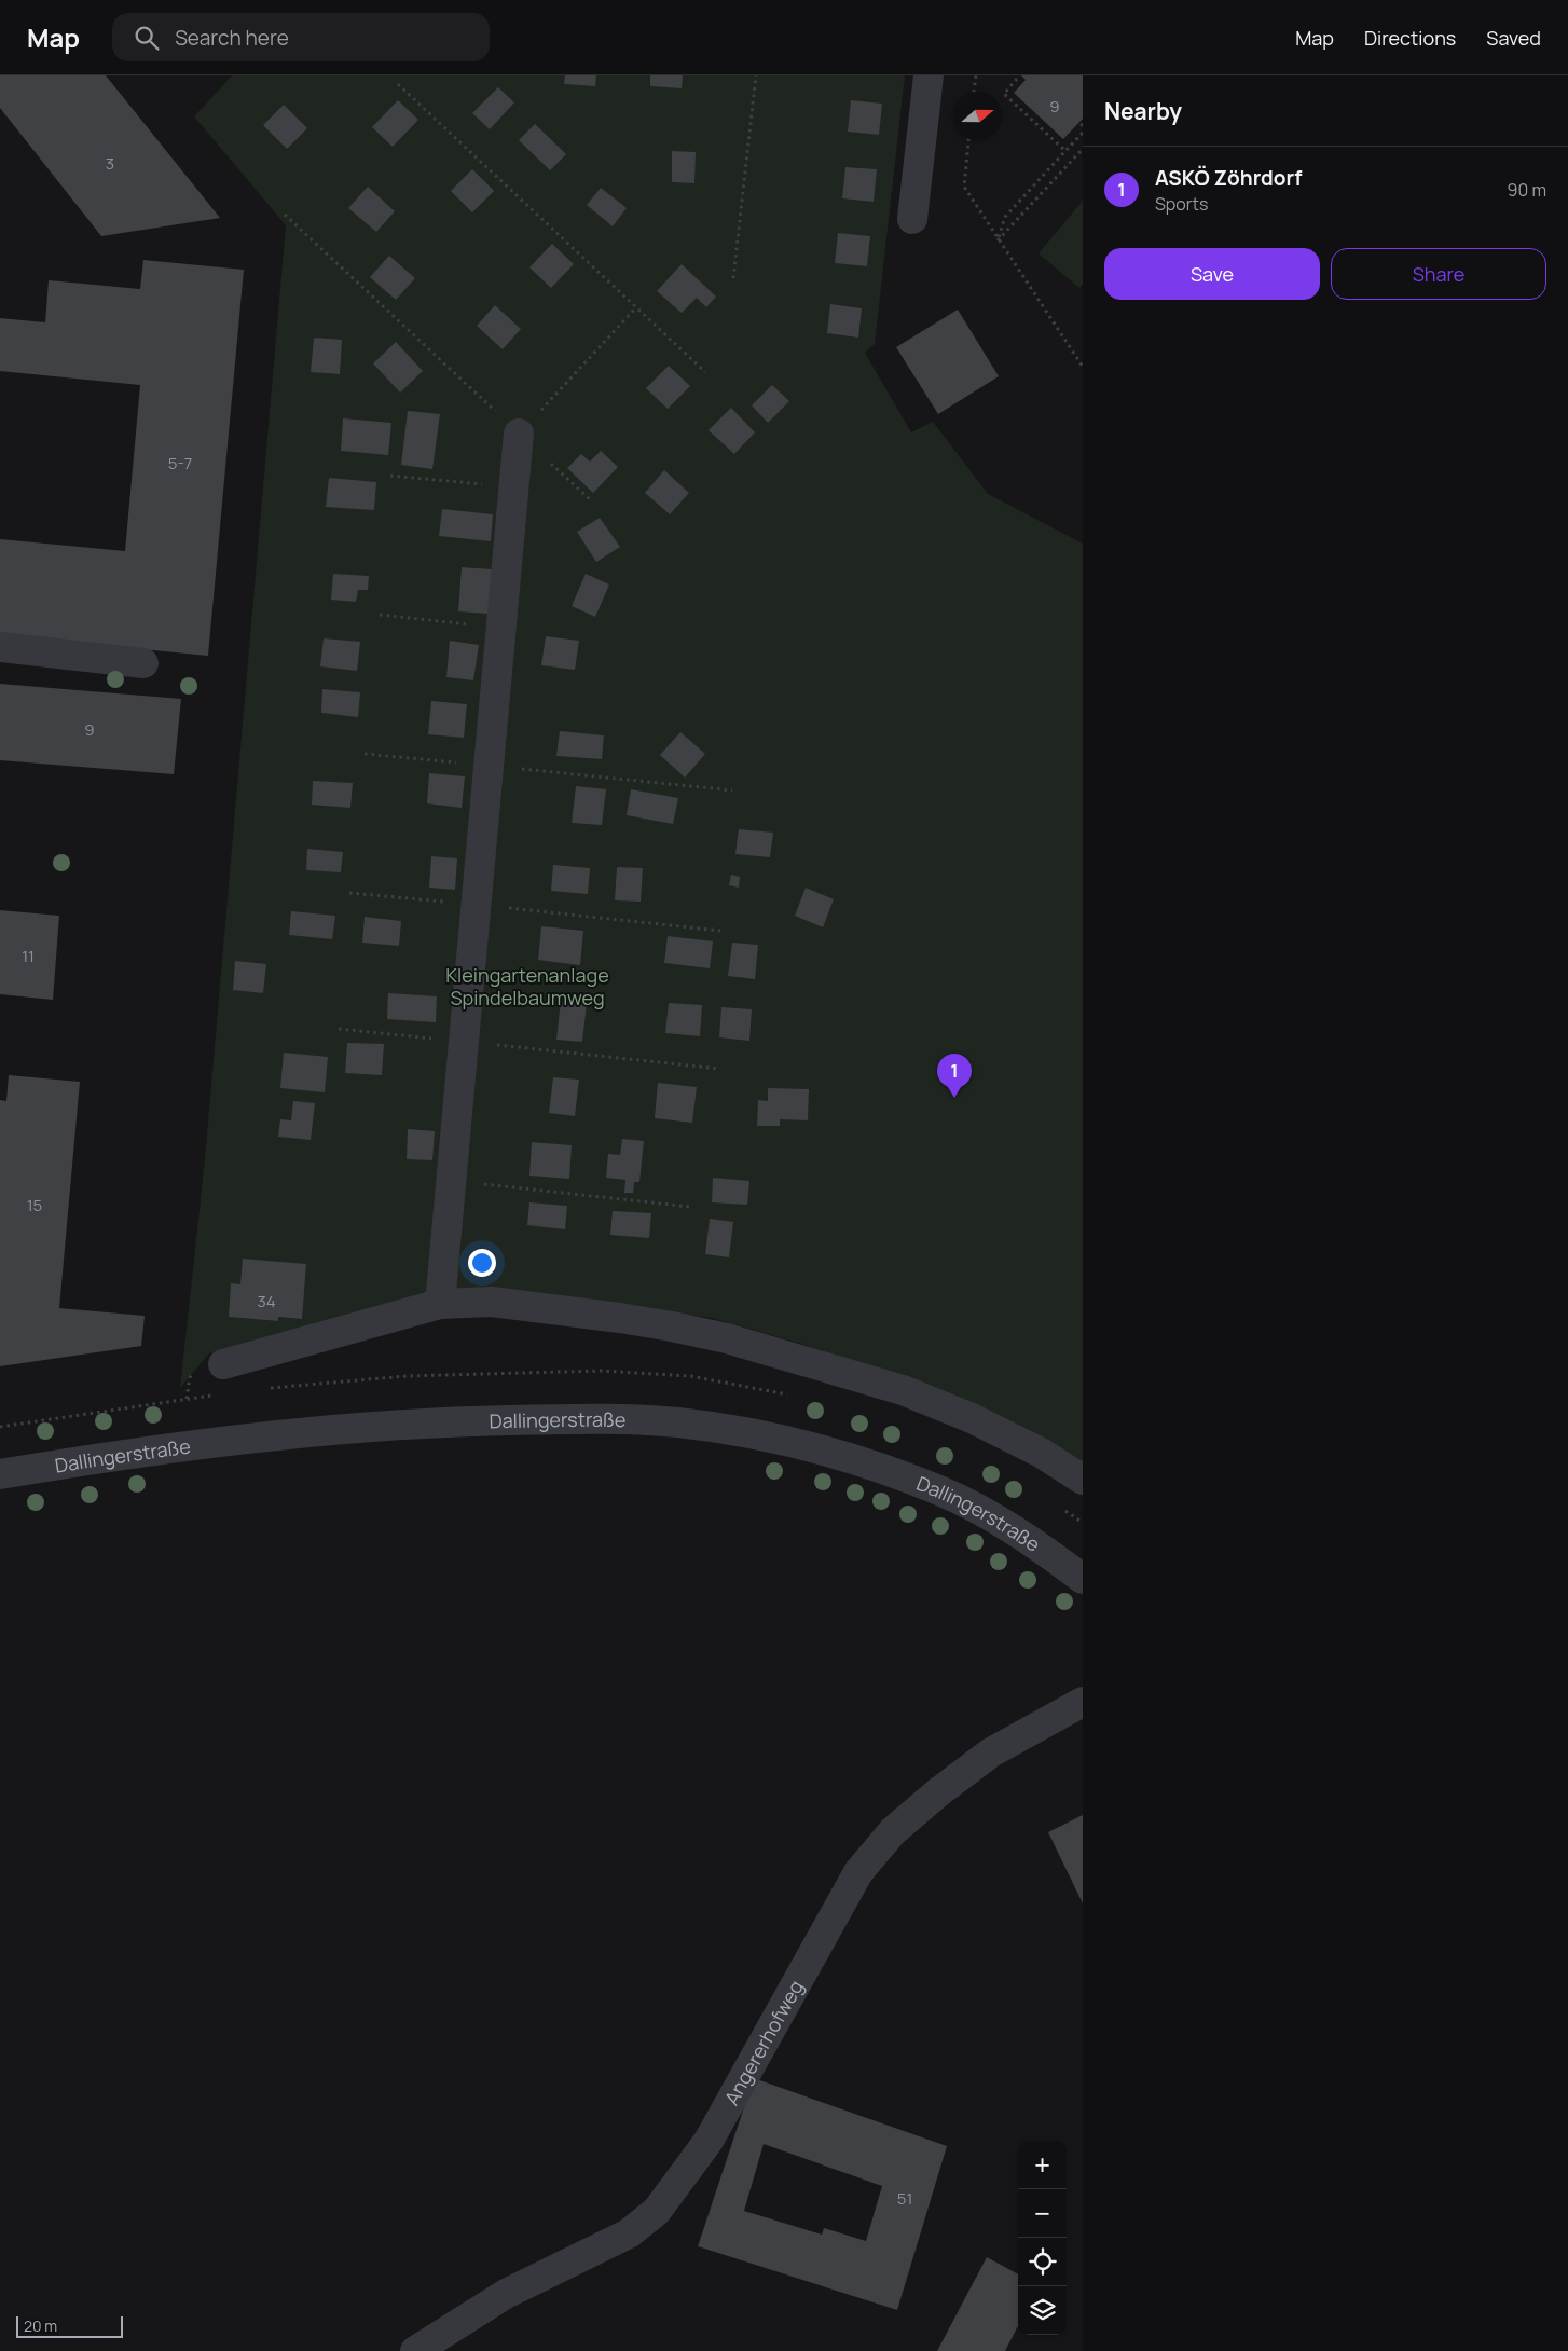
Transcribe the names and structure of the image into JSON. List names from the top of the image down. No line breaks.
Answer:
{"streets":{"street":["Dallingerstraße","Angererhofweg"]},"parks":["Kleingartenanlage Spindelbaumweg"],"house_numbers":["9","3","5-7","9","11","15","34","51"],"scale_bar":"20 m","north":"right","page":{"header":"Map","search":"Search here","nav":["Map","Directions","Saved"],"heading":"Nearby","list":[{"mark":"1","name":"ASKÖ Zöhrdorf","note":"Sports","value":"90 m"}],"buttons":["Save","Share"],"pins":"1","map_buttons":["+","−"],"scale":"20 m"}}
